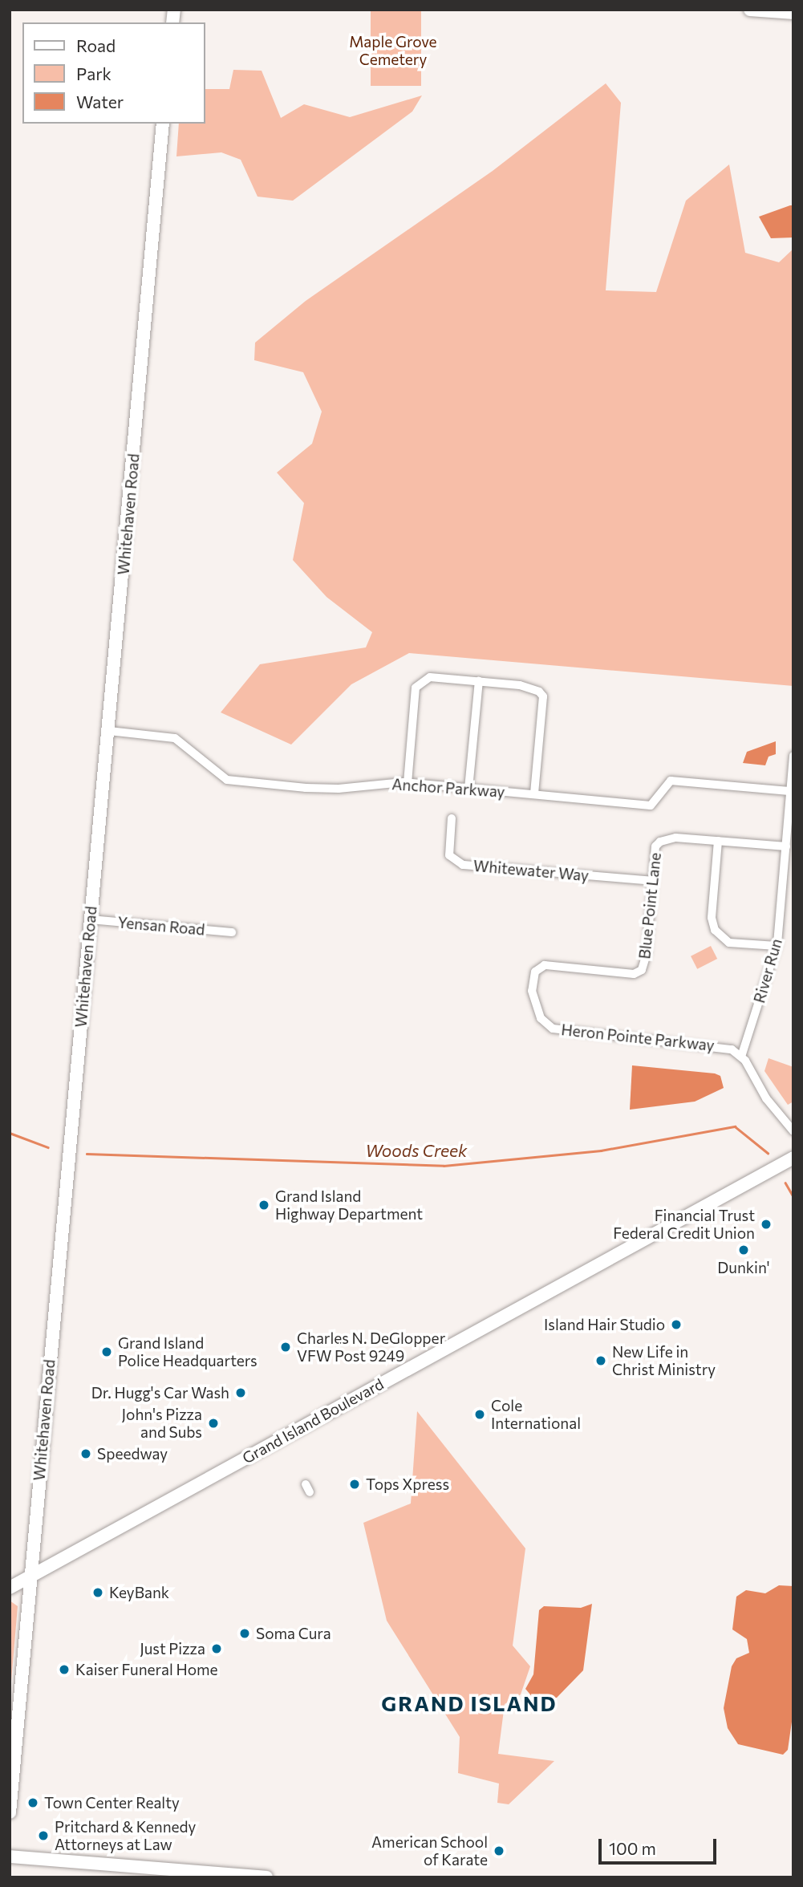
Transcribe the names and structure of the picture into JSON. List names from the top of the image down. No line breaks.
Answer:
{"streets":{"street":["Whitehaven Road","Anchor Parkway","Whitewater Way","Blue Point Lane","Yensan Road","River Run","Heron Pointe Parkway","Grand Island Boulevard"]},"crossings":[["Whitehaven Road","Anchor Parkway"],["Whitehaven Road","Yensan Road"],["Whitehaven Road","Grand Island Boulevard"],["Anchor Parkway","River Run"],["Whitewater Way","Blue Point Lane"],["Blue Point Lane","River Run"],["Blue Point Lane","Heron Pointe Parkway"],["River Run","Heron Pointe Parkway"]],"districts":["GRAND ISLAND"],"water":["Woods Creek"],"parks":["Maple Grove Cemetery"],"places":["Grand Island Highway Department","Financial Trust Federal Credit Union","Dunkin'","Island Hair Studio","Charles N. DeGlopper VFW Post 9249","Grand Island Police Headquarters","New Life in Christ Ministry","Dr. Hugg's Car Wash","Cole International","John's Pizza and Subs","Speedway","Tops Xpress","KeyBank","Soma Cura","Just Pizza","Kaiser Funeral Home","Town Center Realty","Pritchard & Kennedy Attorneys at Law","American School of Karate"],"legend":["Road","Park","Water"],"scale_bar":"100 m"}
